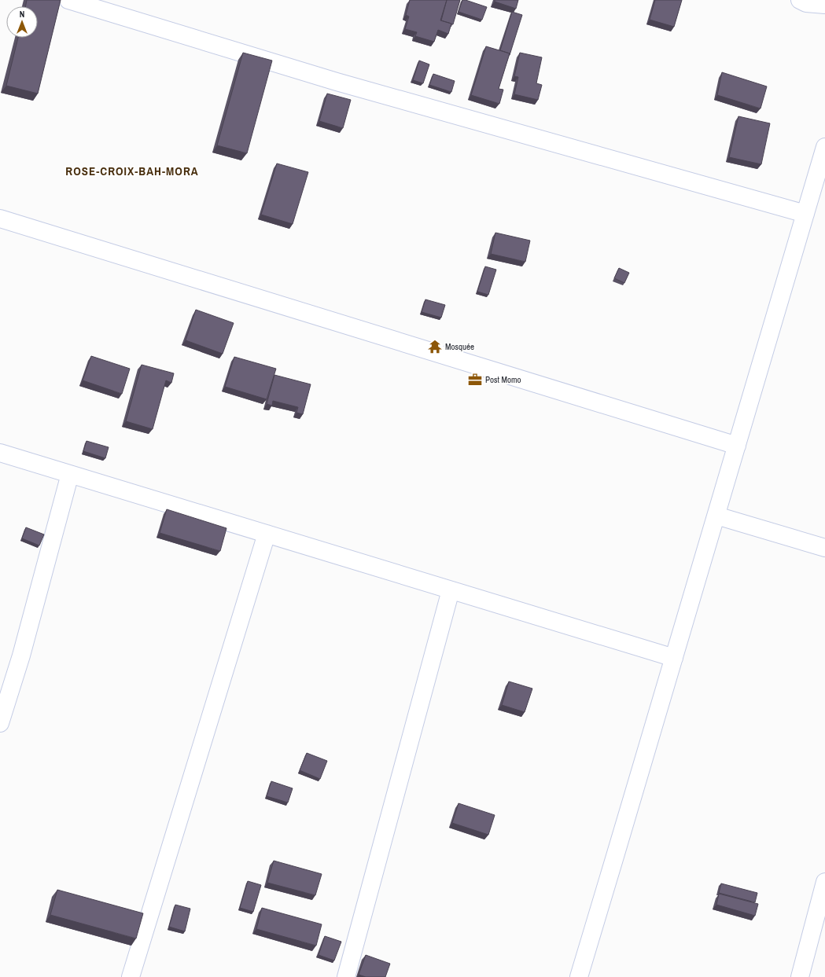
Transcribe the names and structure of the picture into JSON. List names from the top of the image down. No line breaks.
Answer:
{"districts":["ROSE-CROIX-BAH-MORA"],"places":{"temple":["Mosquée"],"office":["Post Momo"]},"north":"top"}
